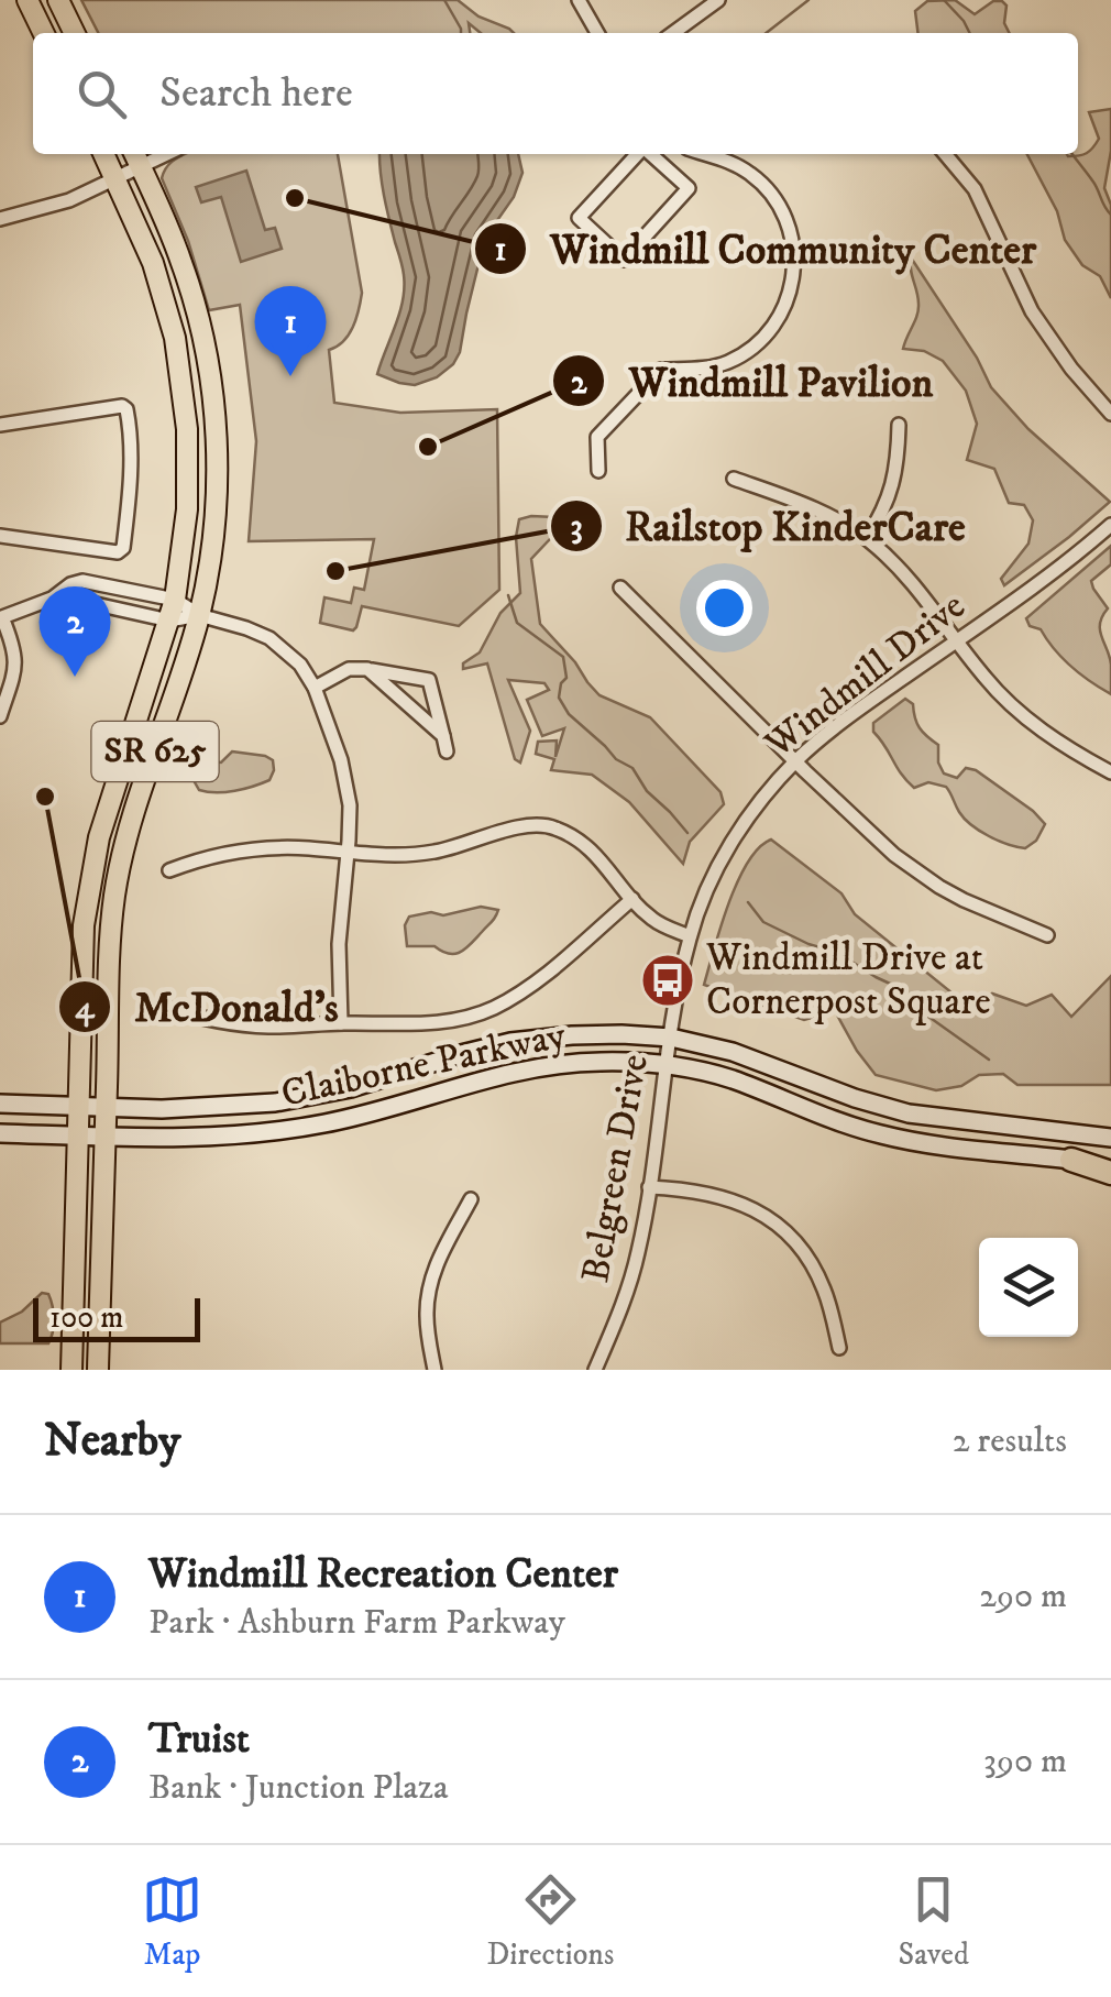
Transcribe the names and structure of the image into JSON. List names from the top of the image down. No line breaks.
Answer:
{"streets":{"main road":["SR 625","Claiborne Parkway"],"street":["Windmill Drive","Belgreen Drive"]},"crossings":[["Windmill Drive","Claiborne Parkway"],["Windmill Drive","Belgreen Drive"],["SR 625","Claiborne Parkway"],["Claiborne Parkway","Belgreen Drive"]],"places":{"other":["Windmill Community Center","Windmill Pavilion","Railstop KinderCare","McDonald's"],"bus stop":["Windmill Drive at Cornerpost Square"]},"scale_bar":"100 m","page":{"search":"Search here","pins":["1","2"],"scale":"100 m","heading":["Nearby","2 results"],"list":[{"mark":"1","name":"Windmill Recreation Center","note":"Park · Ashburn Farm Parkway","value":"290 m"},{"mark":"2","name":"Truist","note":"Bank · Junction Plaza","value":"390 m"}],"nav":["Map","Directions","Saved"]}}
